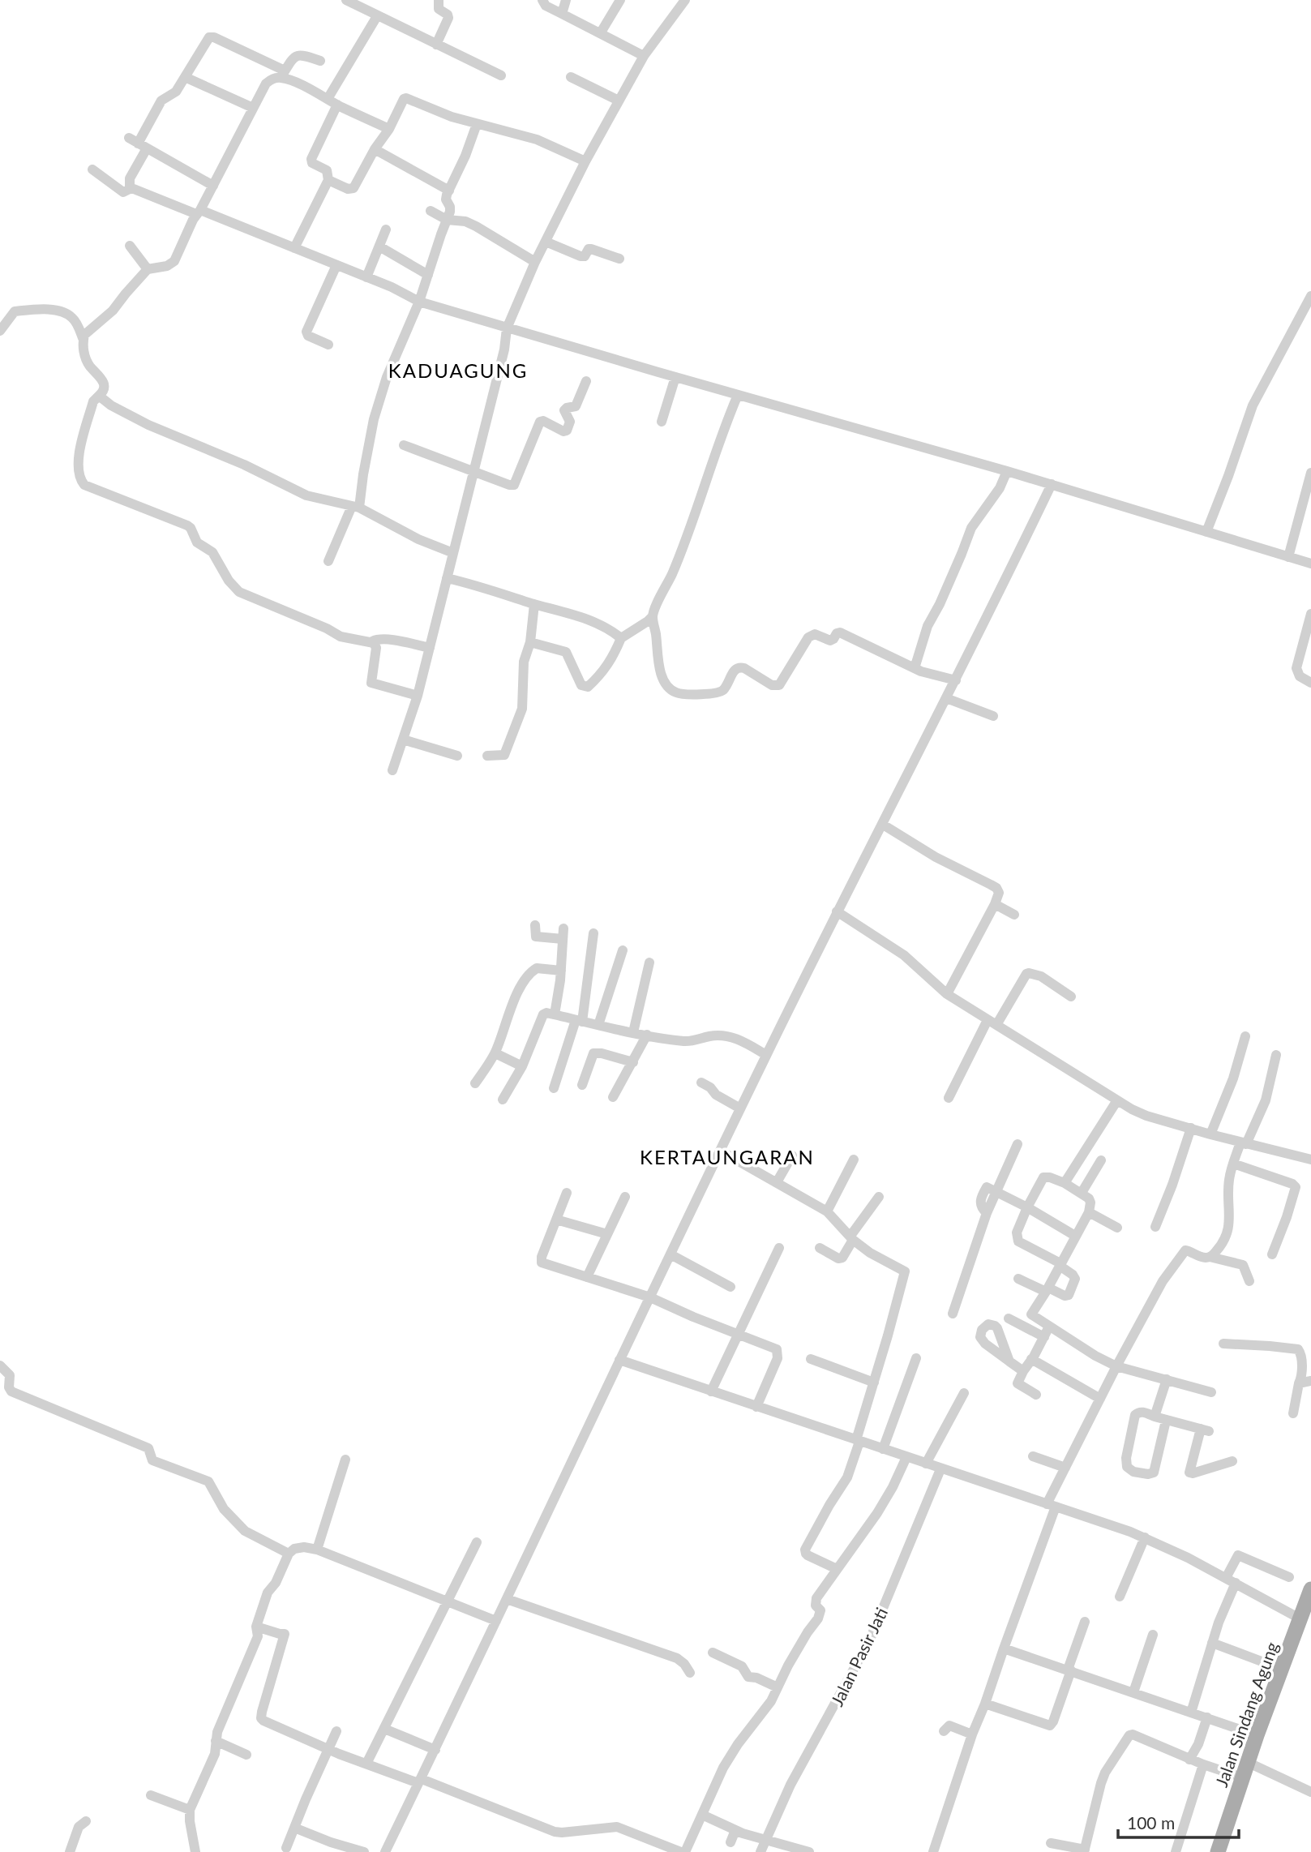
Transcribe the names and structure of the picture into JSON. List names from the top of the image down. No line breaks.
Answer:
{"streets":{"main road":["Jalan Sindang Agung"],"street":["Jalan Pasir Jati"]},"districts":["KADUAGUNG","KERTAUNGARAN"],"scale_bar":"100 m"}
